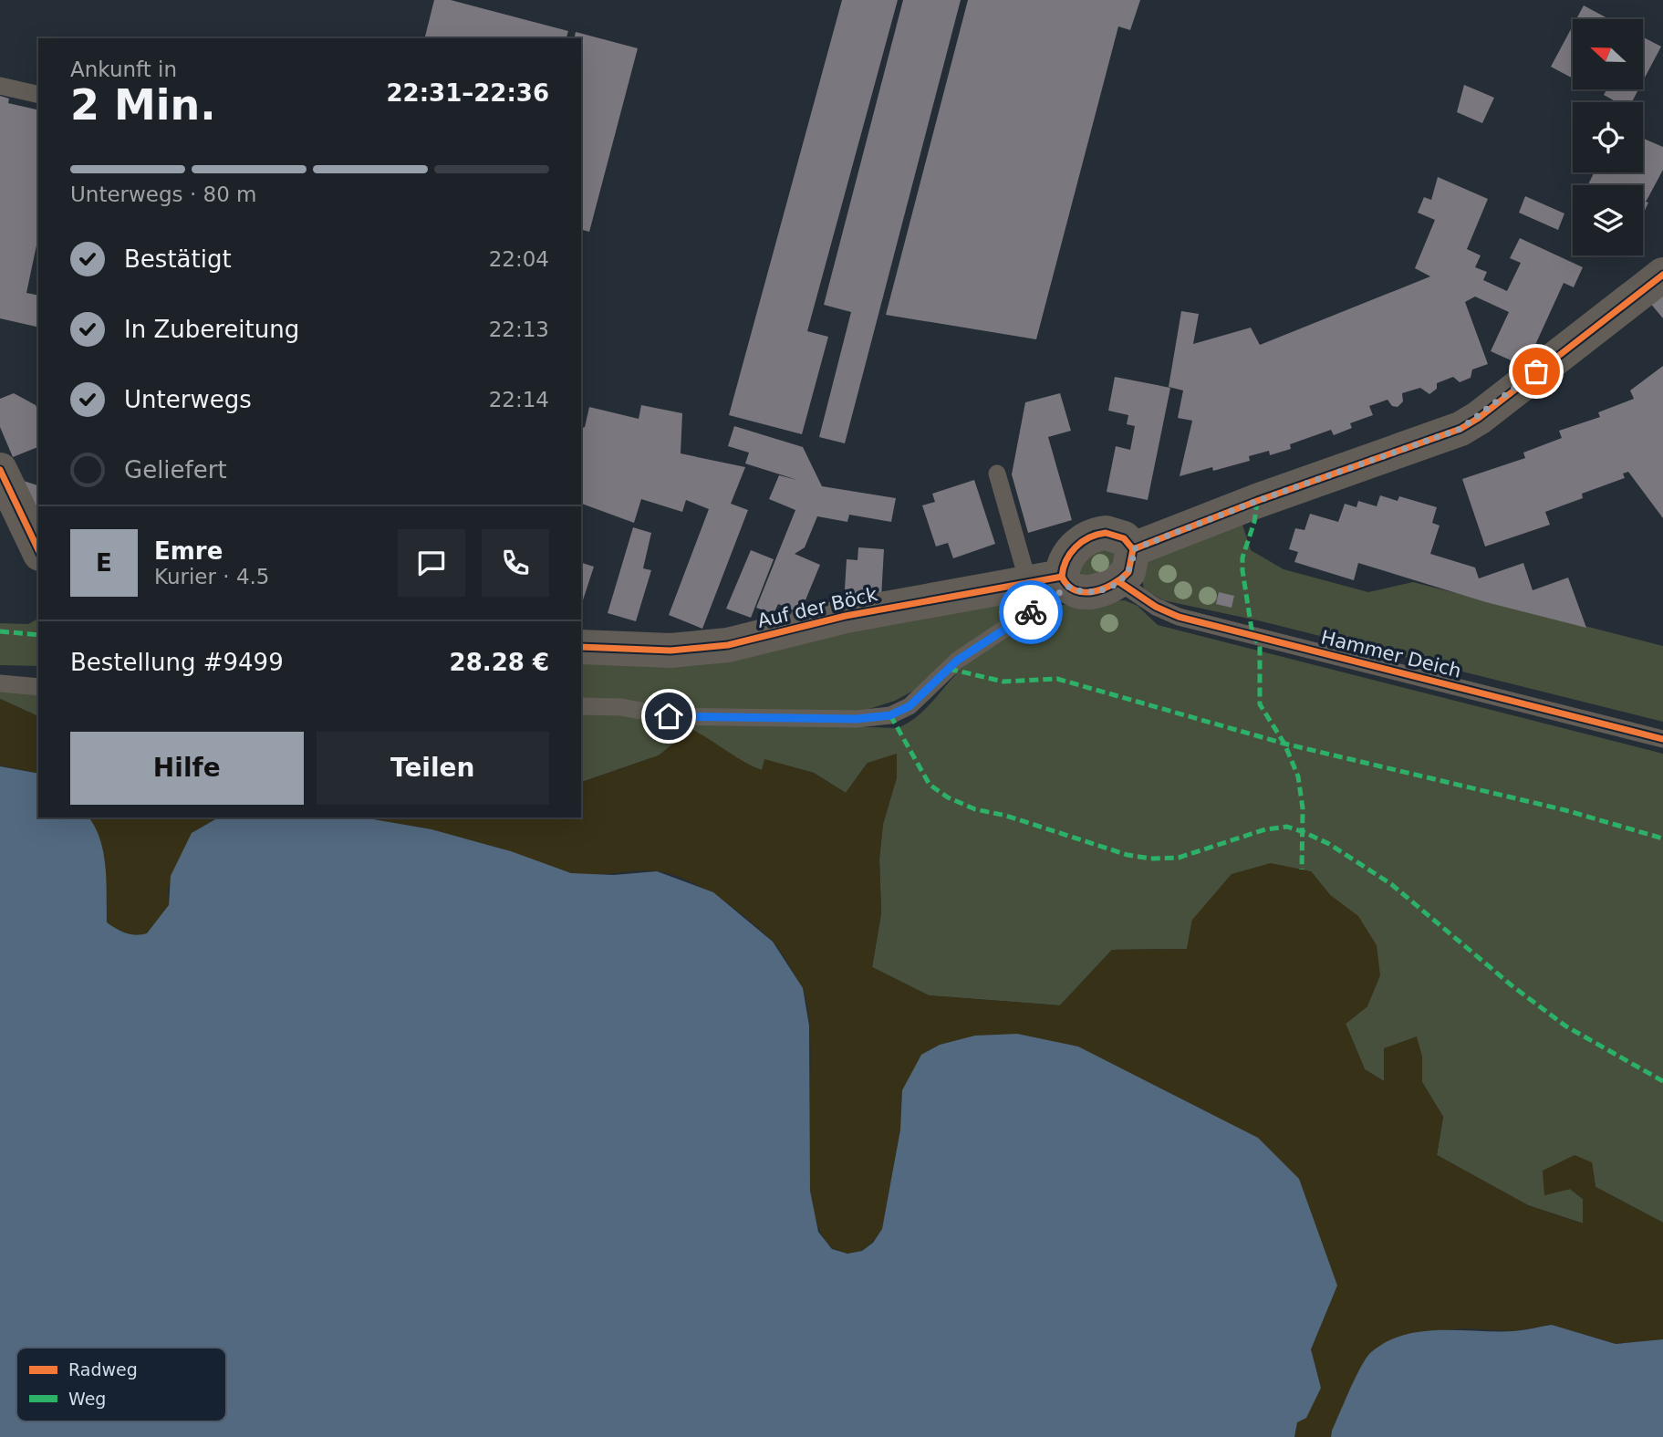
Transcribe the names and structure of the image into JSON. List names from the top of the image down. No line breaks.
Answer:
{"streets":{"street":["Auf der Böck"],"lane":["Hammer Deich"]},"crossings":[["Auf der Böck","Hammer Deich"]],"legend":["Radweg","Weg"],"north":"left","page":{"heading":["2 Min.","Ankunft in","22:31–22:36"],"panel":["Emre","Kurier · 4.5","Bestellung #9499","28.28 €"],"bar":"Unterwegs · 80 m","list":[["Bestätigt","22:04"],["In Zubereitung","22:13"],["Unterwegs","22:14"],"Geliefert"],"round":"E","buttons":["Hilfe","Teilen"]}}
